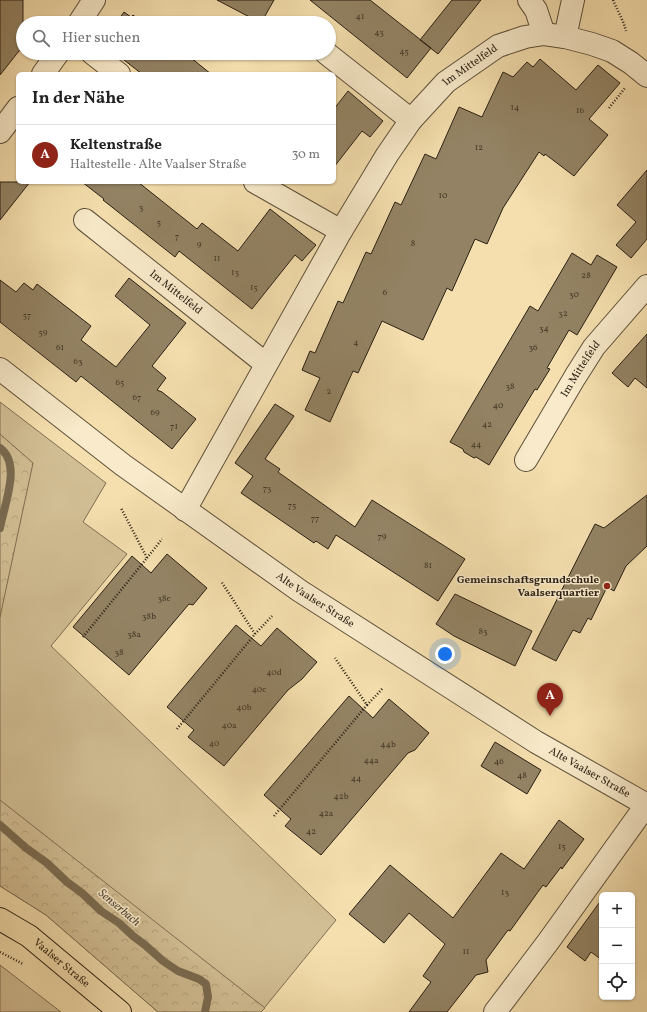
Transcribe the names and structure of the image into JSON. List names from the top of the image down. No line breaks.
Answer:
{"streets":{"main road":["Vaalser Straße"],"street":["Im Mittelfeld","Alte Vaalser Straße"]},"crossings":[["Im Mittelfeld","Alte Vaalser Straße"]],"water":["Senserbach"],"places":["Gemeinschaftsgrundschule Vaalserquartier"],"house_numbers":["41","43","45","14","16","12","10","3","5","7","8","9","11","13","28","15","6","30","32","57","34","59","4","61","36","63","65","38","2","67","40","69","42","71","44","73","75","77","79","81","38c","38b","83","38a","38","40d","40c","40b","40a","40","44b","44a","46","48","44","42b","42a","42","15","13","11"],"page":{"search":"Hier suchen","heading":"In der Nähe","list":[{"mark":"A","name":"Keltenstraße","note":"Haltestelle · Alte Vaalser Straße","value":"30 m"}],"pins":"A","map_buttons":["+","−"]}}
